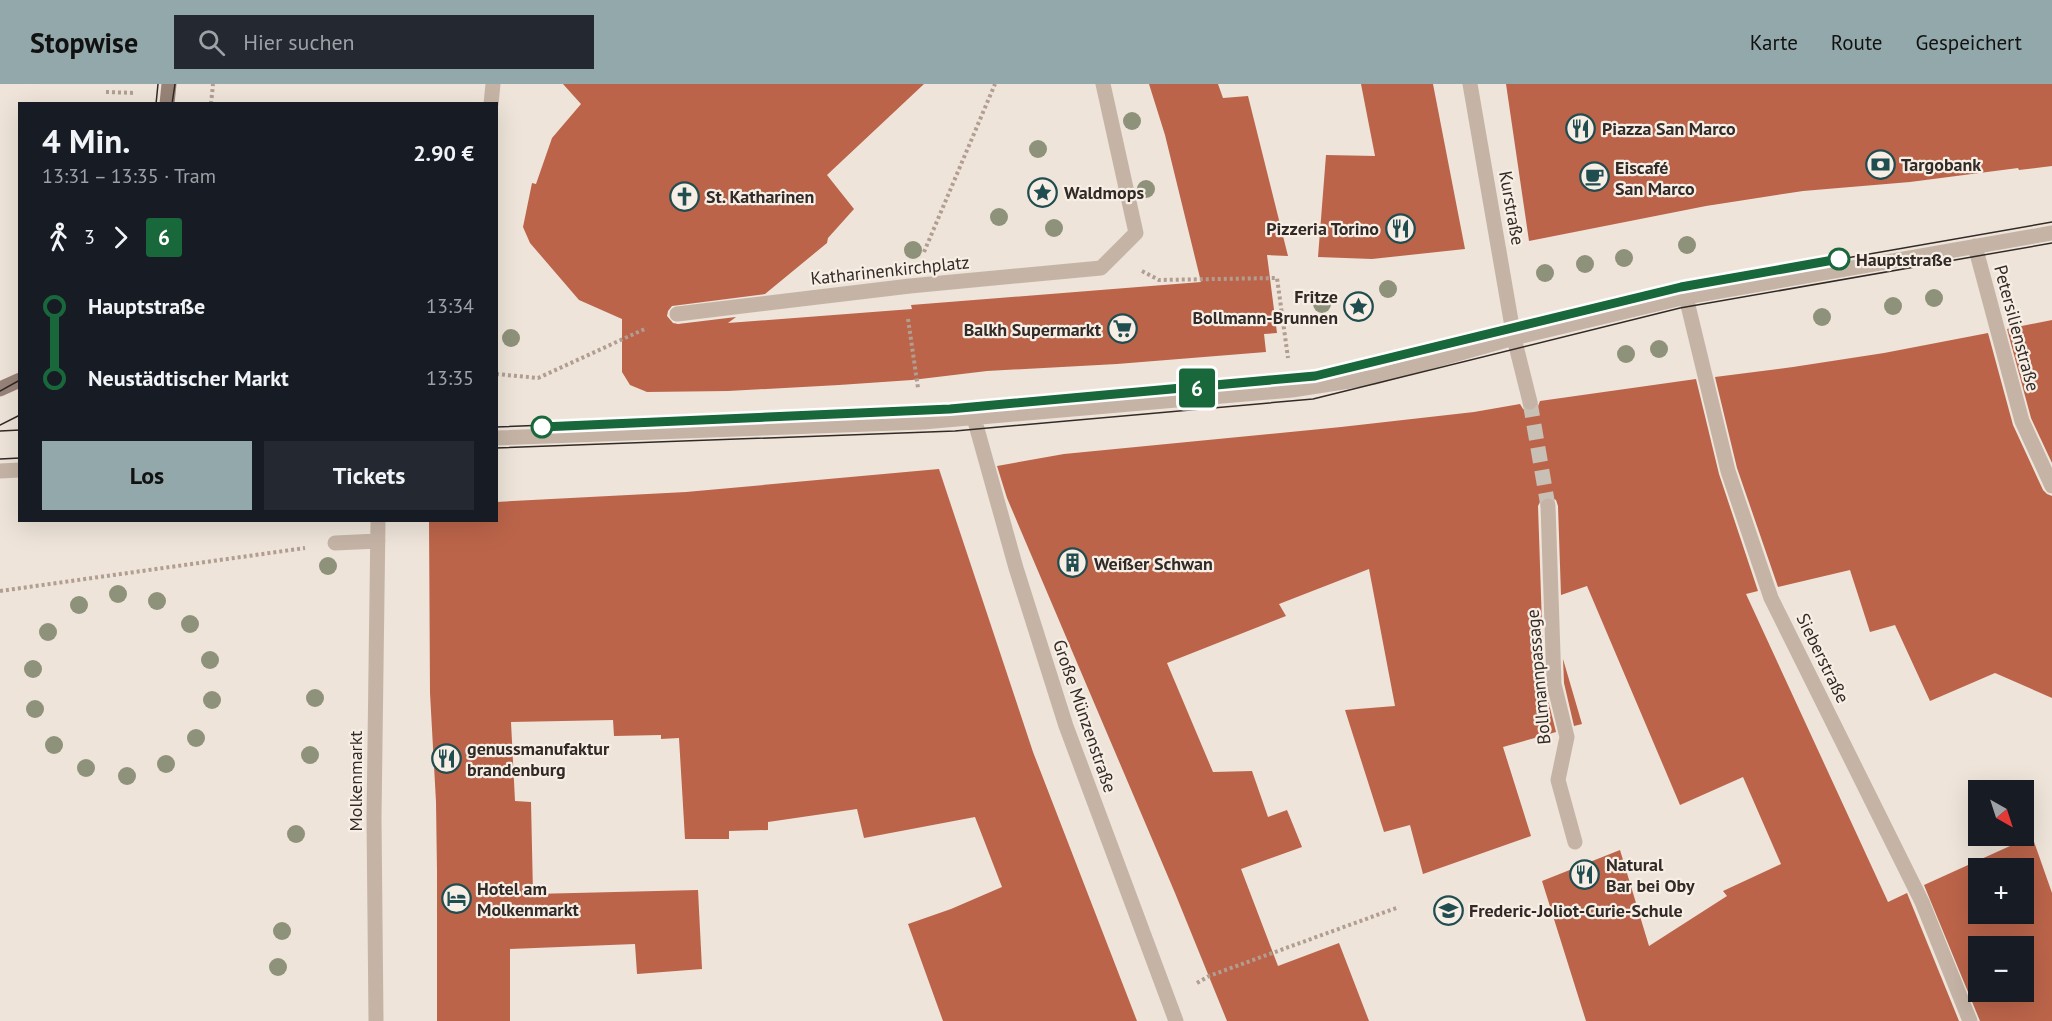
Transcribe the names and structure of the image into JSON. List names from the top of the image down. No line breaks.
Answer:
{"streets":{"street":["Kurstraße","Katharinenkirchplatz","Petersilienstraße","Sieberstraße","Bollmannpassage","Große Münzenstraße","Molkenmarkt"]},"places":{"restaurant":["Piazza San Marco","Pizzeria Torino","genussmanufaktur brandenburg","Natural Bar bei Oby"],"bank":["Targobank"],"cafe":["Eiscafé San Marco"],"place":["Waldmops","Fritze Bollmann-Brunnen"],"church":["St. Katharinen"],"other":["Hauptstraße"],"supermarket":["Balkh Supermarkt"],"building":["Weißer Schwan"],"hotel":["Hotel am Molkenmarkt"],"school or university":["Frederic-Joliot-Curie-Schule"]},"lines":["tram line 6"],"north":"bottom right","page":{"header":"Stopwise","search":"Hier suchen","nav":["Karte","Route","Gespeichert"],"on_map":"6","heading":["4 Min.","13:31 – 13:35 · Tram","2.90 €"],"legs":["3","6"],"list":[{"name":"Hauptstraße","value":"13:34"},{"name":"Neustädtischer Markt","value":"13:35"}],"buttons":["Los","Tickets"],"map_buttons":["+","−"]}}
